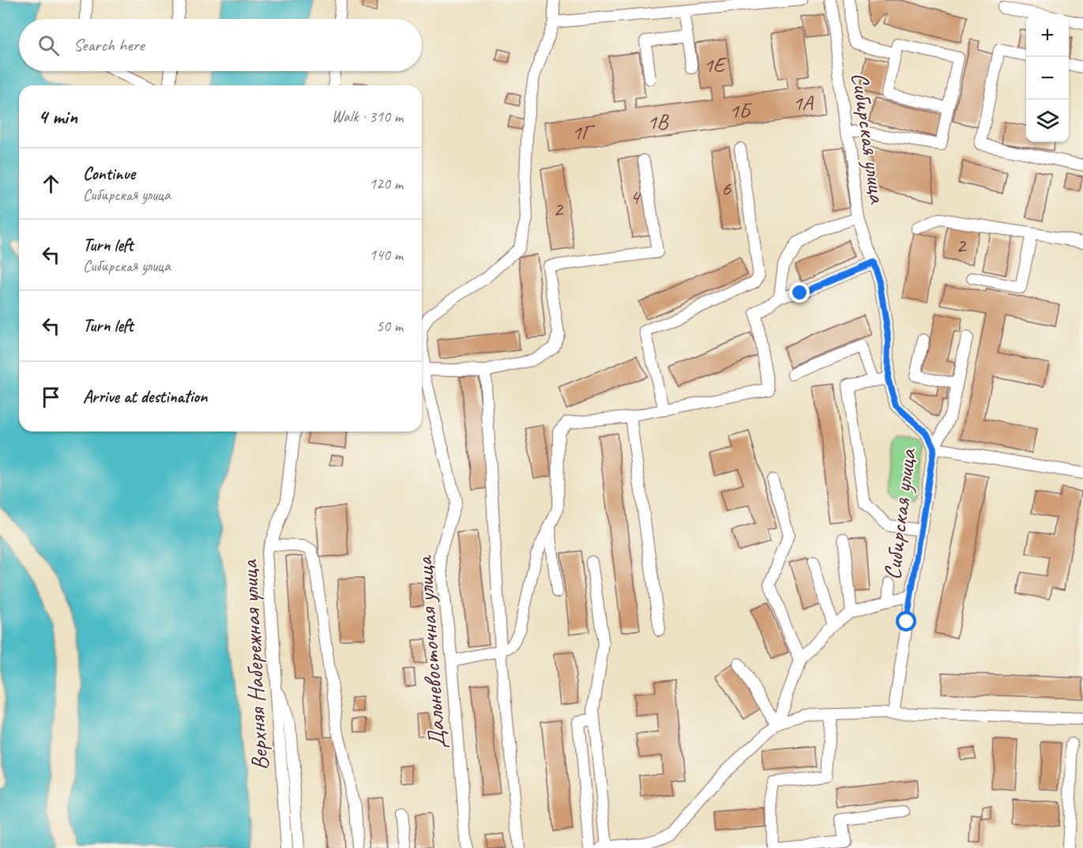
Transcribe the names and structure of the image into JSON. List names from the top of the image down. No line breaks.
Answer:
{"streets":{"street":["Сибирская улица","Дальневосточная улица","Верхняя Набережная улица"]},"house_numbers":["1Е","1А","1Б","1В","1Г","6","4","2","2"],"page":{"map_buttons":["+","−"],"search":"Search here","heading":["4 min","Walk · 310 m"],"list":[["Continue","Сибирская улица","120 m"],["Turn left","Сибирская улица","140 m"],["Turn left","50 m"],"Arrive at destination"]}}
